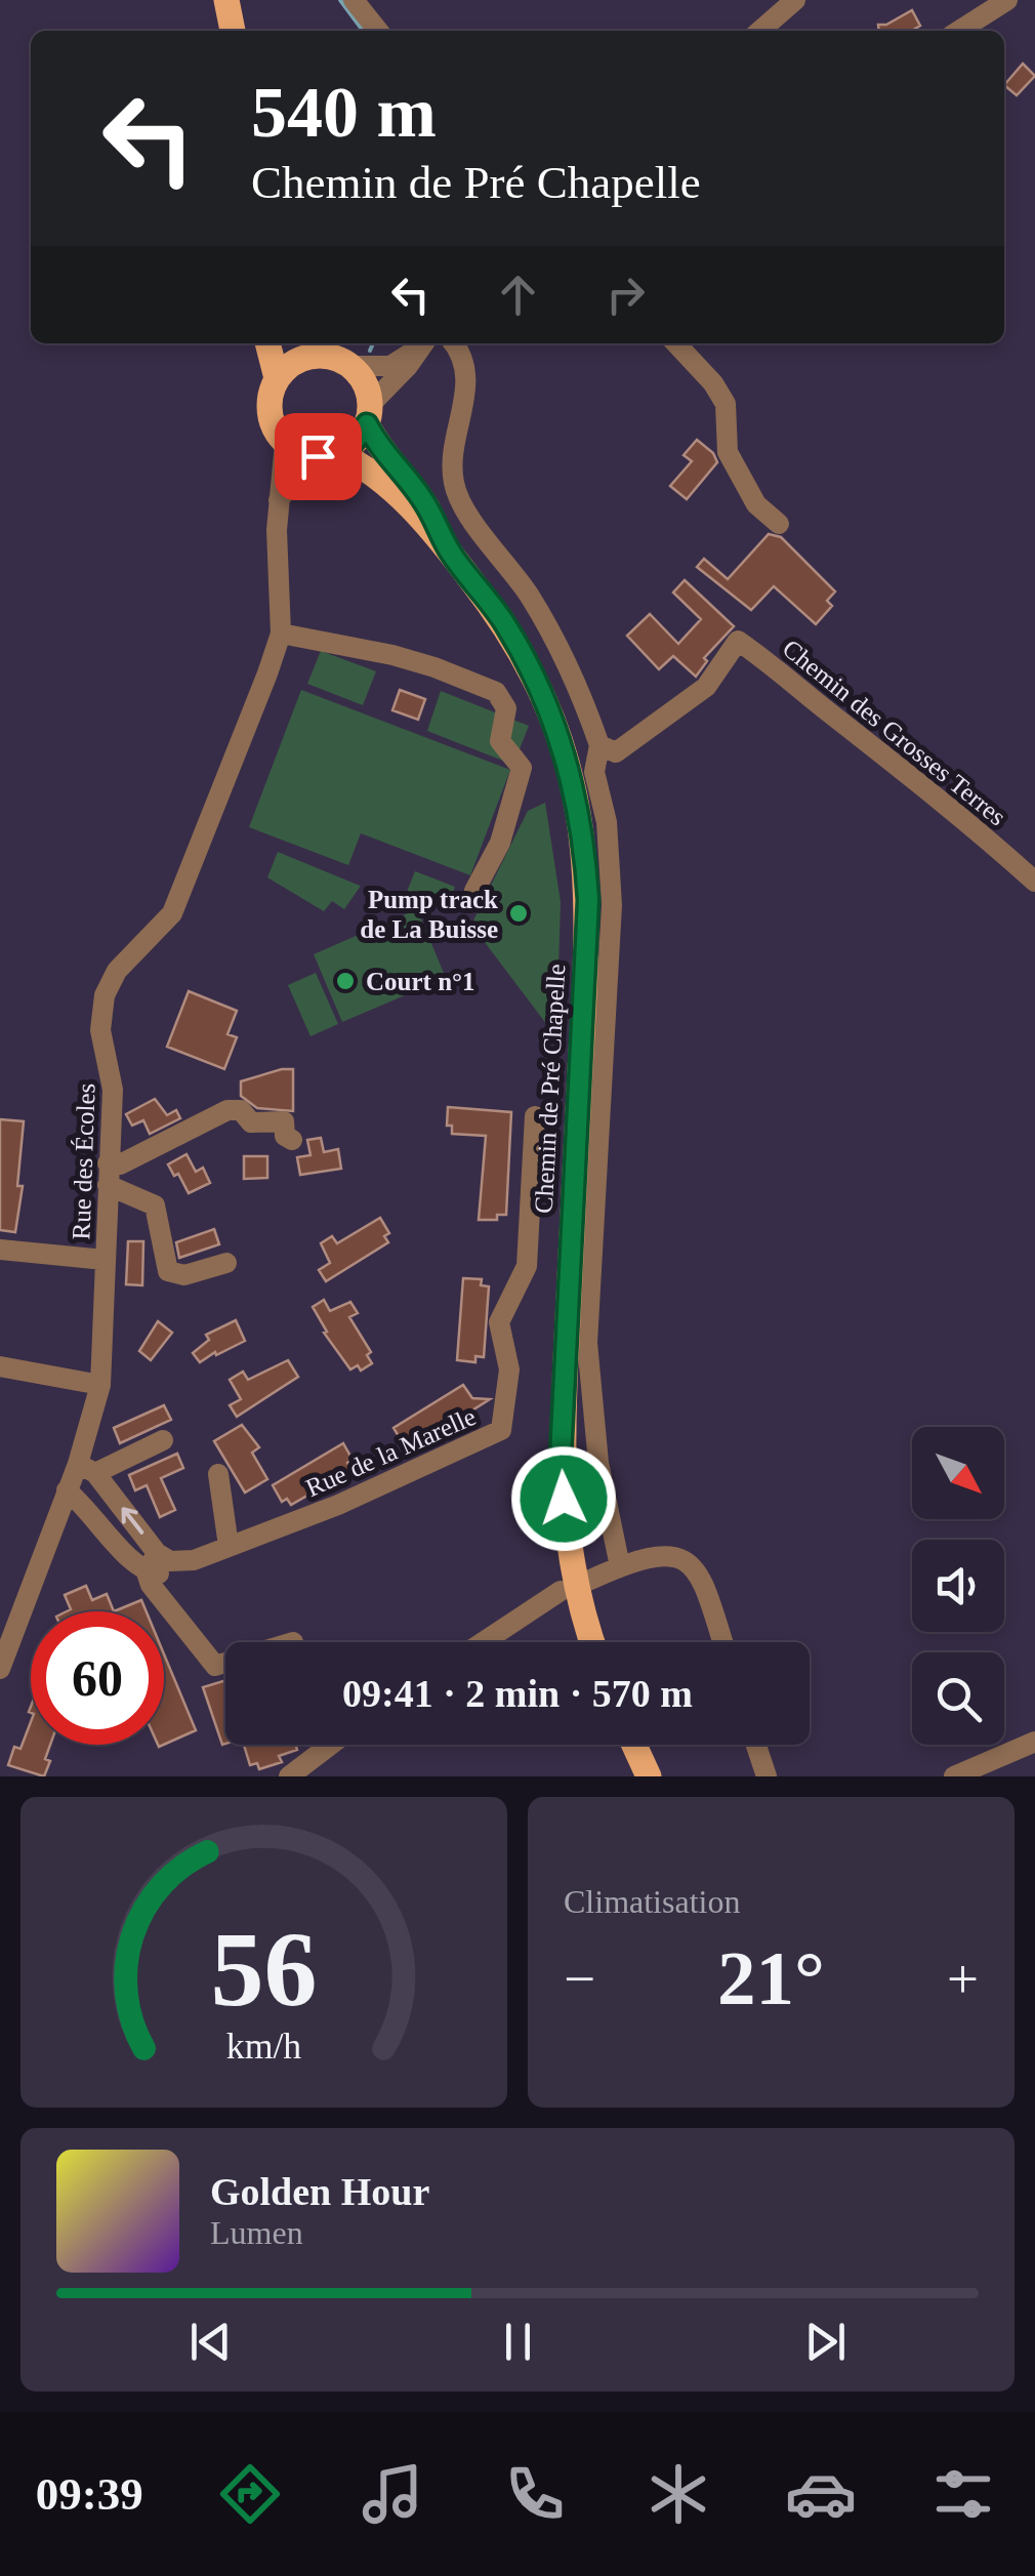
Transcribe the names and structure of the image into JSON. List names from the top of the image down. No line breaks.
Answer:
{"streets":{"main road":["Chemin de Pré Chapelle"],"street":["Chemin des Grosses Terres","Rue des Écoles","Rue de la Marelle"]},"crossings":[["Chemin de Pré Chapelle","Rue des Écoles"]],"places":["Pump track de La Buisse","Court n°1"],"north":"bottom right","page":{"turn":["540 m","Chemin de Pré Chapelle"],"limit":"60","trip":"09:41 · 2 min · 570 m","tile":"Climatisation","heat":["−","21°","+"],"song":["Golden Hour","Lumen"],"tabs":"09:39","gauge":["56","km/h"]}}
